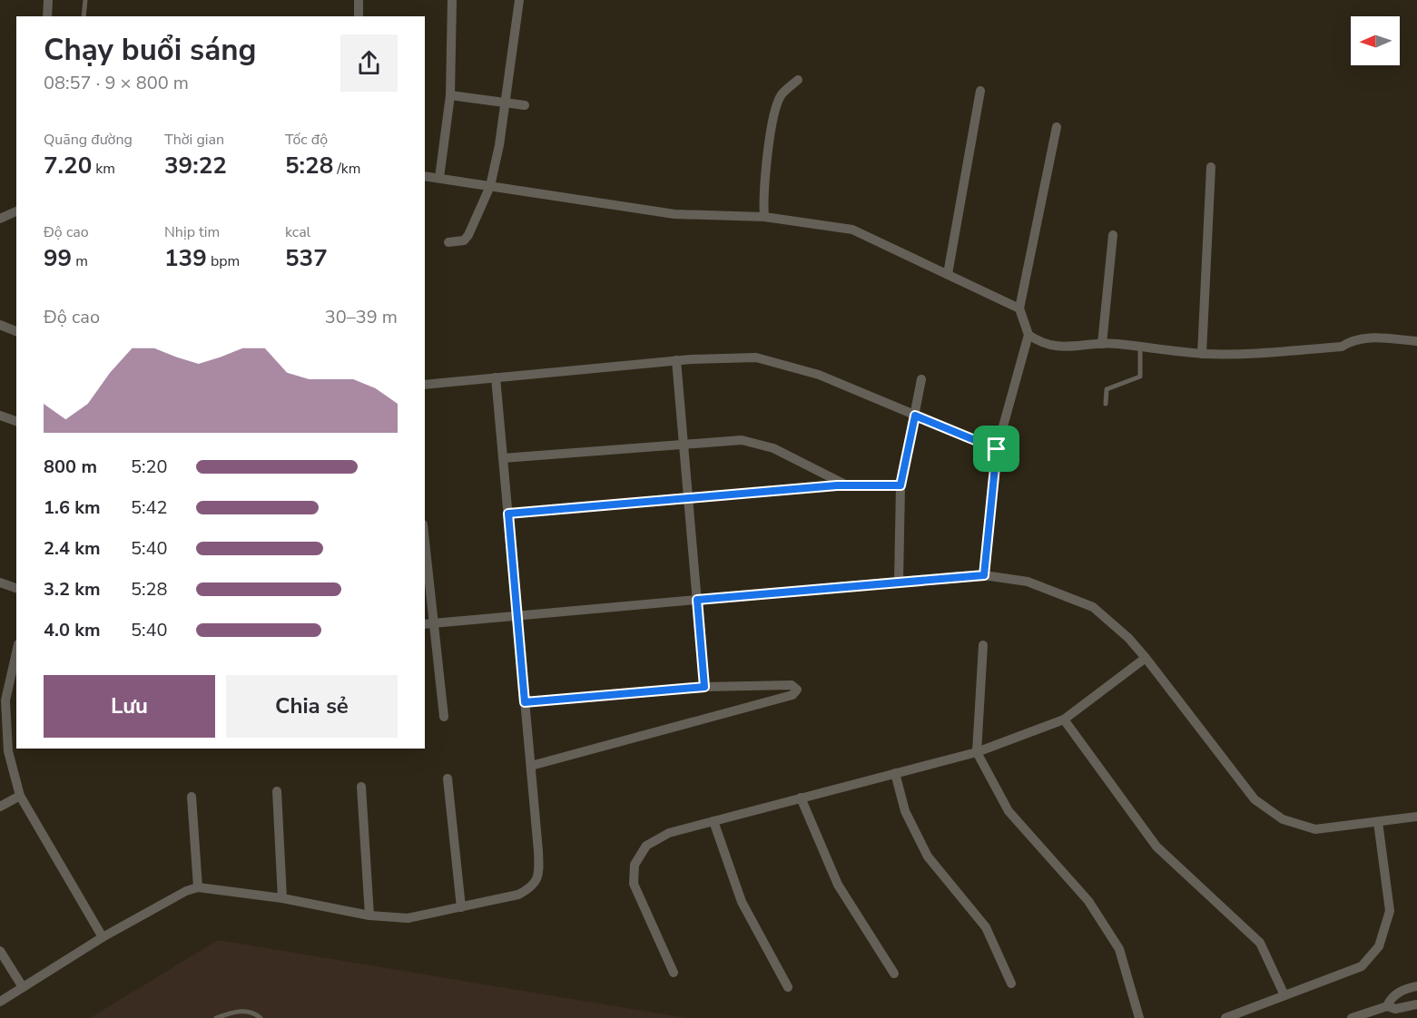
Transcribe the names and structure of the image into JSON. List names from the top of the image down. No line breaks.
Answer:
{"north":"left","page":{"heading":["Chạy buổi sáng","08:57 · 9 × 800 m"],"stats":[["Quãng đường","7.20 km"],["Thời gian","39:22"],["Tốc độ","5:28 /km"],["Độ cao","99 m"],["Nhịp tim","139 bpm"],["kcal","537"]],"chart":["Độ cao","30–39 m"],"list":[{"name":"800 m","note":"5:20"},{"name":"1.6 km","note":"5:42"},{"name":"2.4 km","note":"5:40"},{"name":"3.2 km","note":"5:28"},{"name":"4.0 km","note":"5:40"}],"buttons":["Lưu","Chia sẻ"]}}
